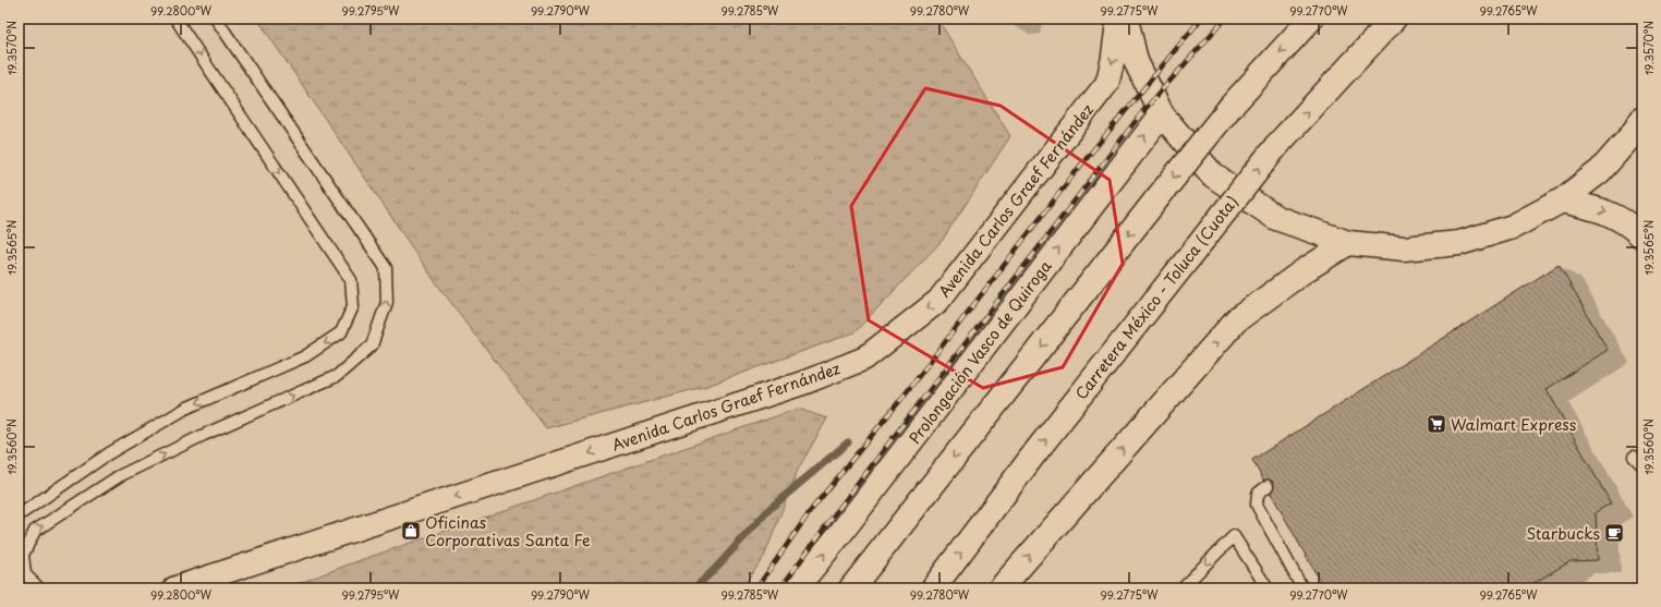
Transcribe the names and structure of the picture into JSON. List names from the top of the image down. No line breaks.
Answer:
{"streets":{"main road":["Carretera México - Toluca (Cuota)","Prolongación Vasco de Quiroga"],"street":["Avenida Carlos Graef Fernández"]},"one_way":["Avenida Carlos Graef Fernández"],"places":{"supermarket":["Walmart Express"],"shop":["Oficinas Corporativas Santa Fe"],"cafe":["Starbucks"]},"coordinates":["99.2800°W","99.2795°W","99.2790°W","99.2785°W","99.2780°W","99.2775°W","99.2770°W","99.2765°W","19.3570°N","19.3565°N","19.3560°N"]}
